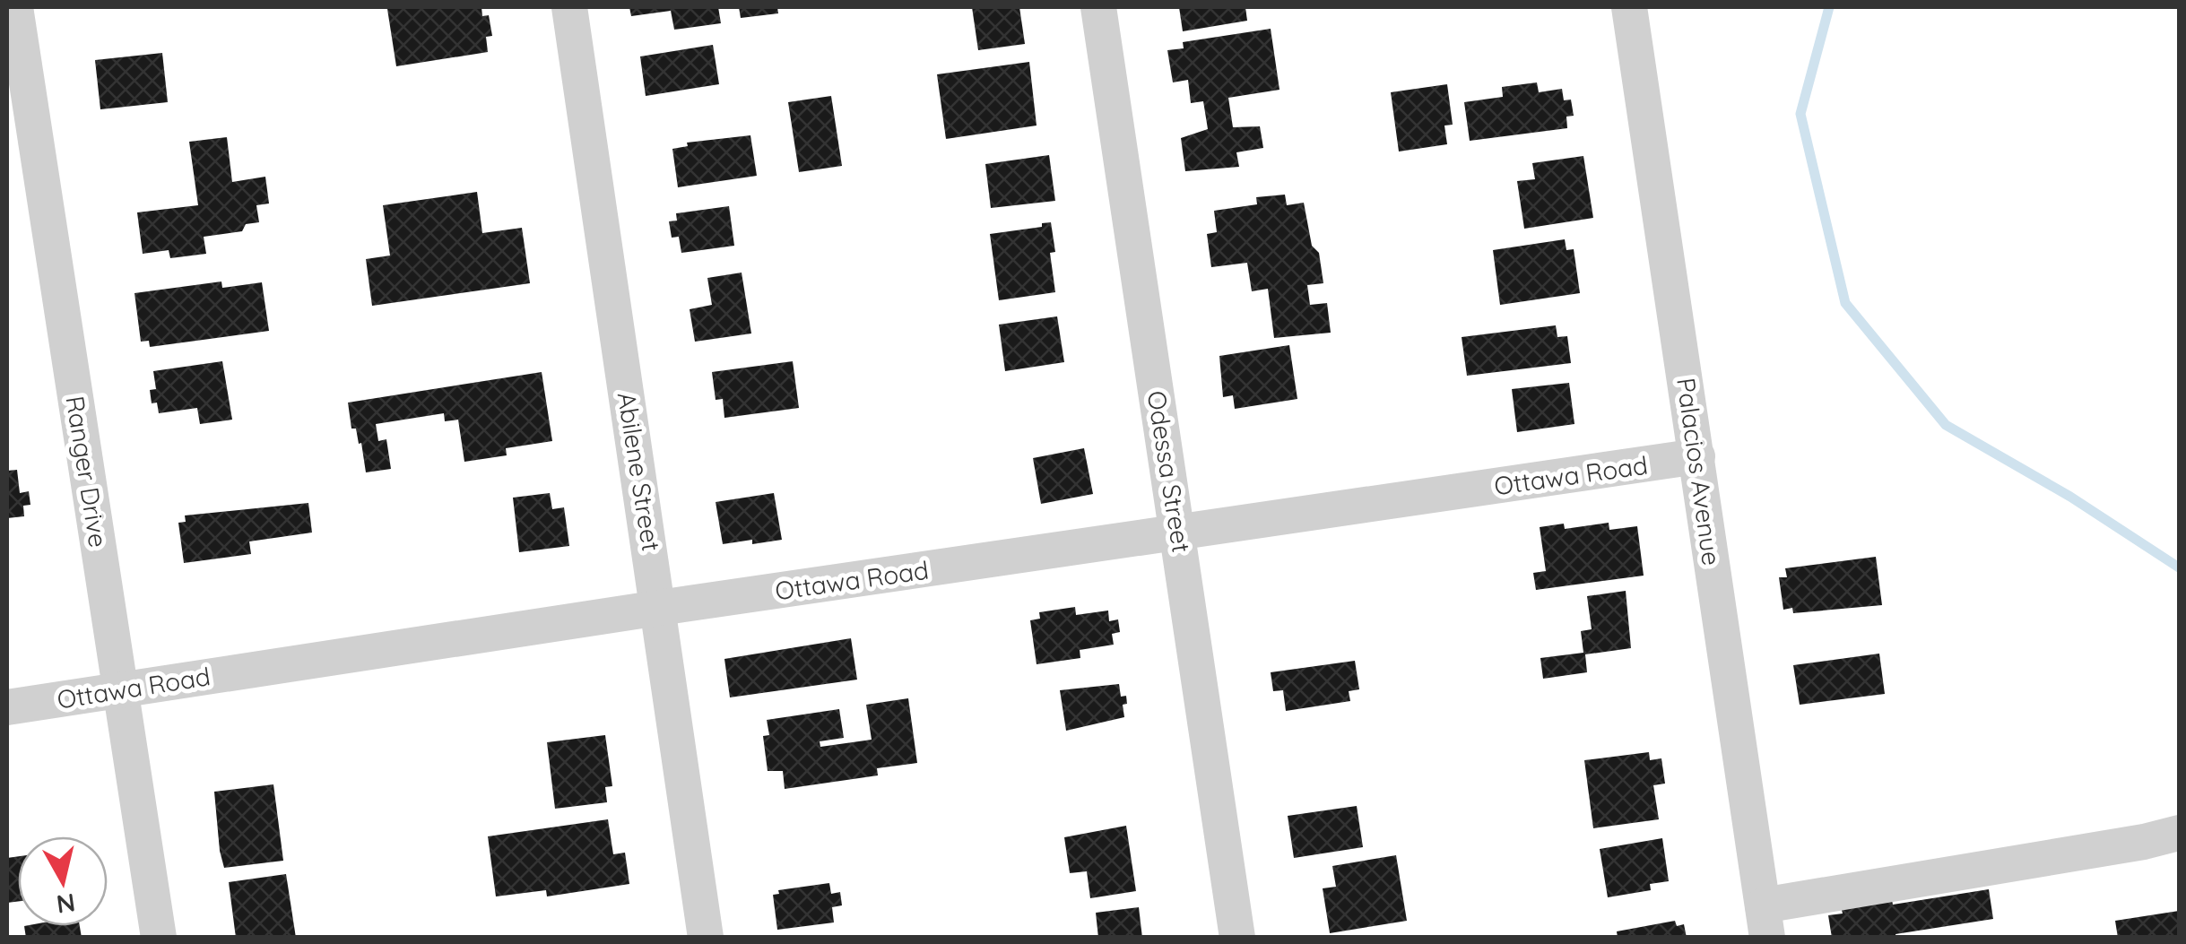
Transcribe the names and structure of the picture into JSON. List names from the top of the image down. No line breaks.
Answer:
{"streets":{"street":["Ranger Drive","Abilene Street","Odessa Street","Palacios Avenue","Ottawa Road"]},"crossings":[["Ranger Drive","Ottawa Road"],["Abilene Street","Ottawa Road"],["Odessa Street","Ottawa Road"],["Palacios Avenue","Ottawa Road"]],"north":"bottom"}
